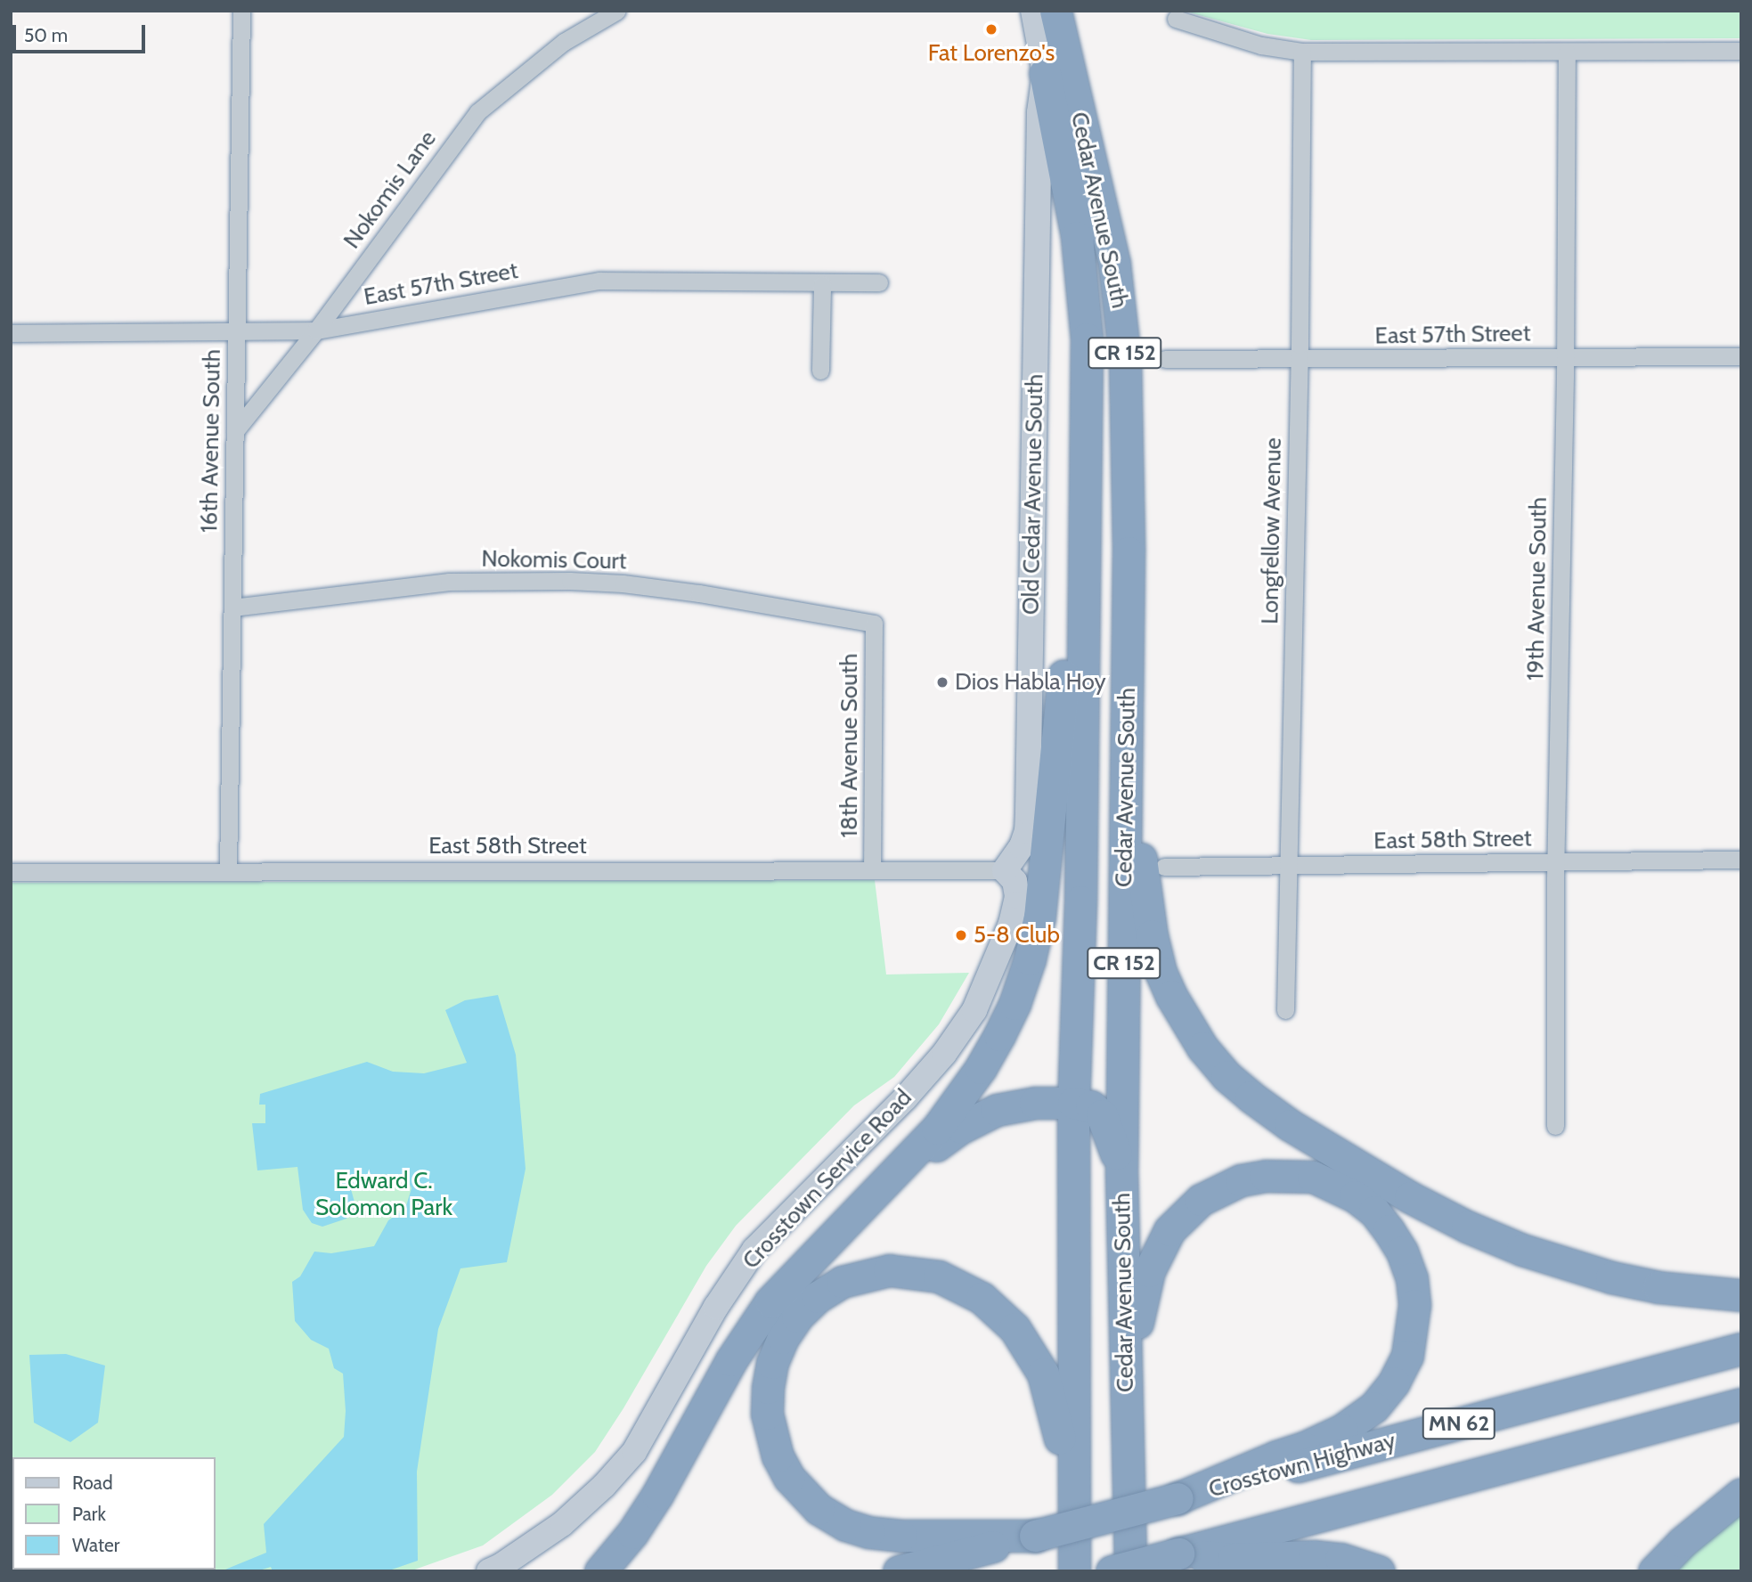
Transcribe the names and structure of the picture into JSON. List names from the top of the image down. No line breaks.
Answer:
{"streets":{"highway":["Cedar Avenue South","CR 152","MN 62","Crosstown Highway"],"street":["Nokomis Lane","East 57th Street","16th Avenue South","Old Cedar Avenue South","Longfellow Avenue","Nokomis Court","19th Avenue South","18th Avenue South","East 58th Street","Crosstown Service Road"]},"crossings":[["Nokomis Lane","East 57th Street"],["Nokomis Lane","16th Avenue South"],["Cedar Avenue South","Old Cedar Avenue South"],["East 57th Street","16th Avenue South"],["East 57th Street","Longfellow Avenue"],["East 57th Street","19th Avenue South"],["16th Avenue South","Nokomis Court"],["16th Avenue South","East 58th Street"],["Old Cedar Avenue South","East 58th Street"],["Old Cedar Avenue South","Crosstown Service Road"],["Longfellow Avenue","East 58th Street"],["Nokomis Court","18th Avenue South"],["19th Avenue South","East 58th Street"],["18th Avenue South","East 58th Street"],["East 58th Street","Crosstown Service Road"]],"parks":["Edward C. Solomon Park"],"places":["Fat Lorenzo's","Dios Habla Hoy","5-8 Club"],"legend":["Road","Park","Water"],"scale_bar":"50 m"}
